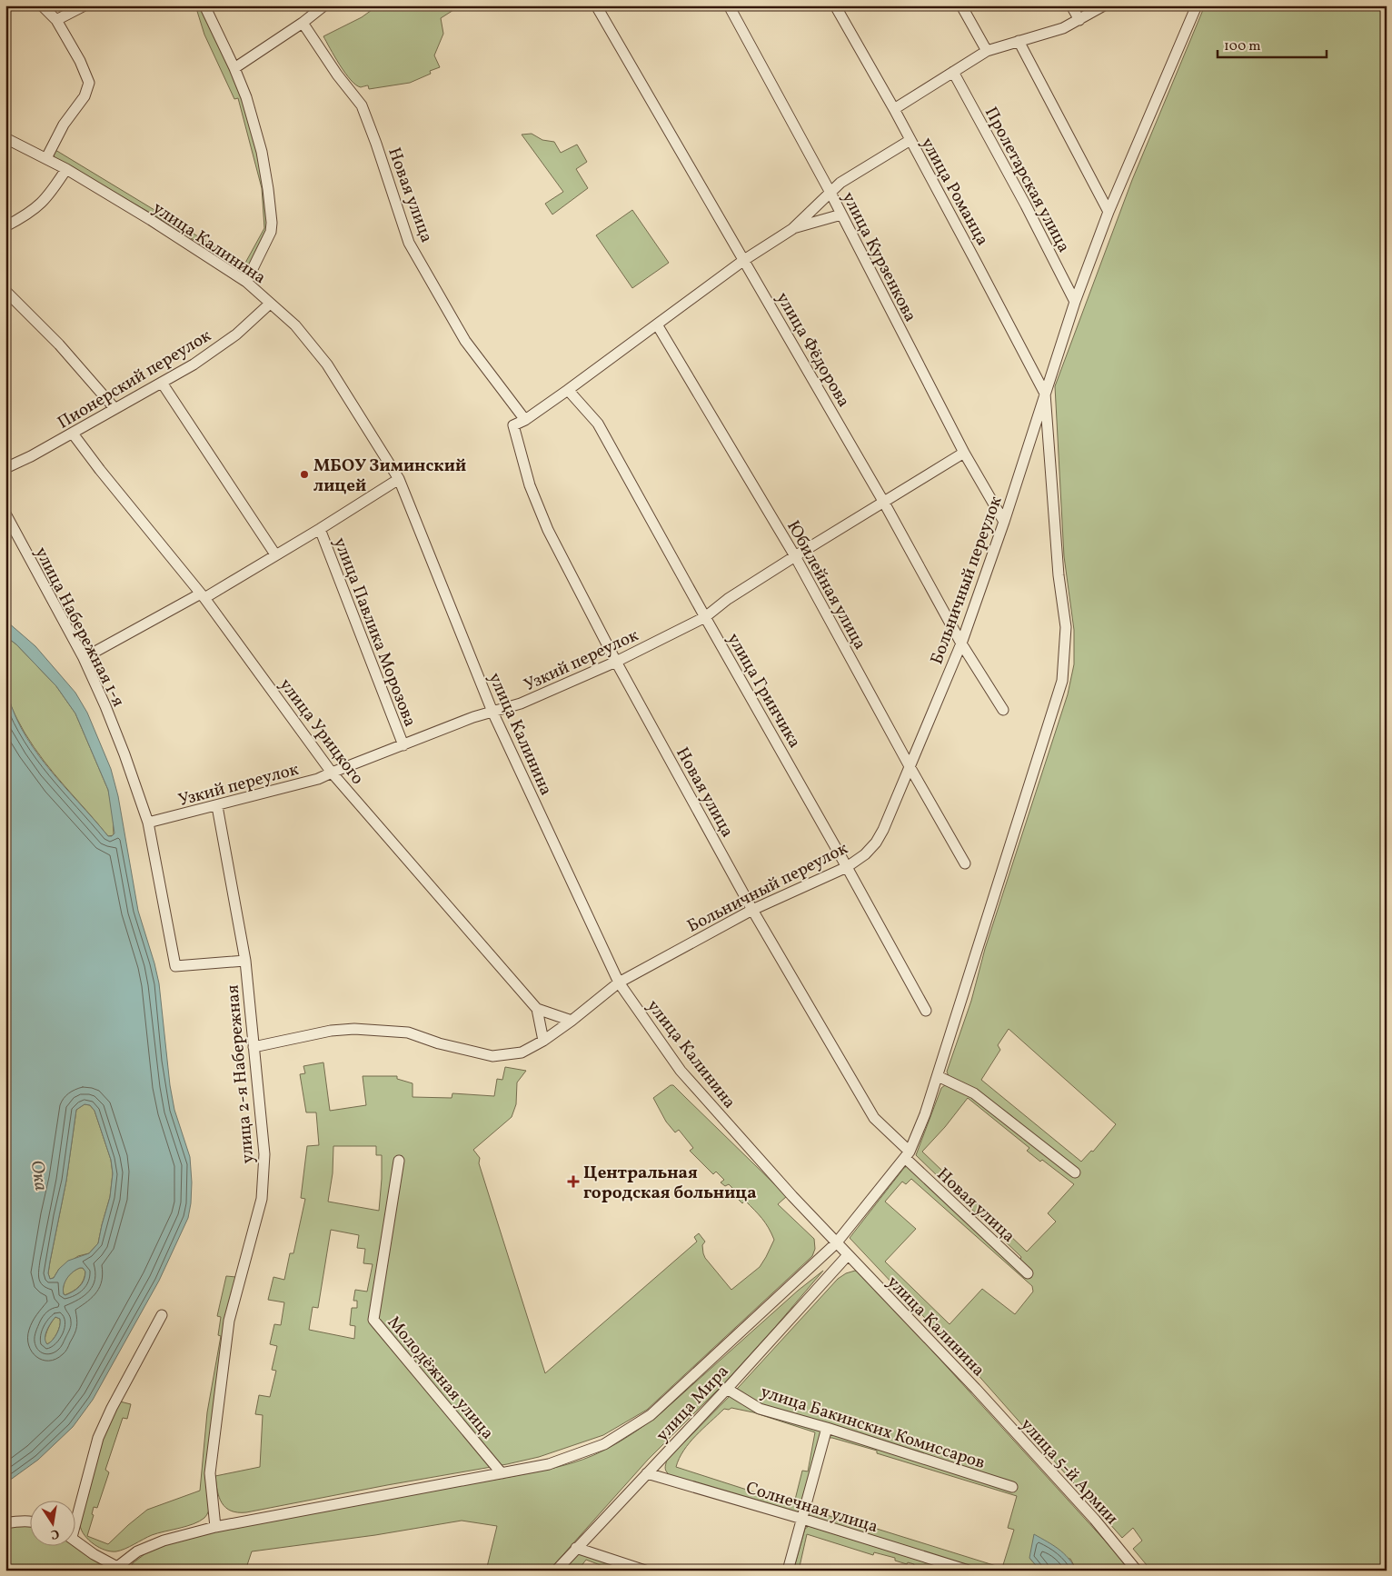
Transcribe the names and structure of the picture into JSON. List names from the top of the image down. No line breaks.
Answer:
{"streets":{"street":["Пролетарская улица","улица Романца","Новая улица","улица Калинина","улица Курзенкова","улица Фёдорова","Пионерский переулок","Больничный переулок","Юбилейная улица","улица Набережная 1-я","улица Павлика Морозова","Узкий переулок","улица Гринчика","улица Урицкого","улица 2-я Набережная","Молодёжная улица","улица Мира","улица Бакинских Комиссаров","улица 5-й Армии","Солнечная улица"]},"crossings":[["Пролетарская улица","Больничный переулок"],["улица Романца","Больничный переулок"],["Новая улица","Больничный переулок"],["Новая улица","Узкий переулок"],["улица Калинина","Пионерский переулок"],["улица Калинина","Больничный переулок"],["улица Калинина","Узкий переулок"],["улица Калинина","улица Мира"],["улица Калинина","улица 5-й Армии"],["улица Курзенкова","Больничный переулок"],["улица Курзенкова","Узкий переулок"],["улица Фёдорова","Больничный переулок"],["улица Фёдорова","Узкий переулок"],["Пионерский переулок","улица Урицкого"],["Больничный переулок","Юбилейная улица"],["Больничный переулок","улица Гринчика"],["Больничный переулок","улица 2-я Набережная"],["Юбилейная улица","Узкий переулок"],["улица Набережная 1-я","Узкий переулок"],["улица Набережная 1-я","улица 2-я Набережная"],["улица Павлика Морозова","Узкий переулок"],["Узкий переулок","улица Гринчика"],["Узкий переулок","улица Урицкого"],["Узкий переулок","улица 2-я Набережная"],["улица Мира","улица Бакинских Комиссаров"],["улица Мира","Солнечная улица"]],"water":["Ока"],"places":{"other":["МБОУ Зиминский лицей"],"health":["Центральная городская больница"]},"scale_bar":"100 m","north":"bottom"}
